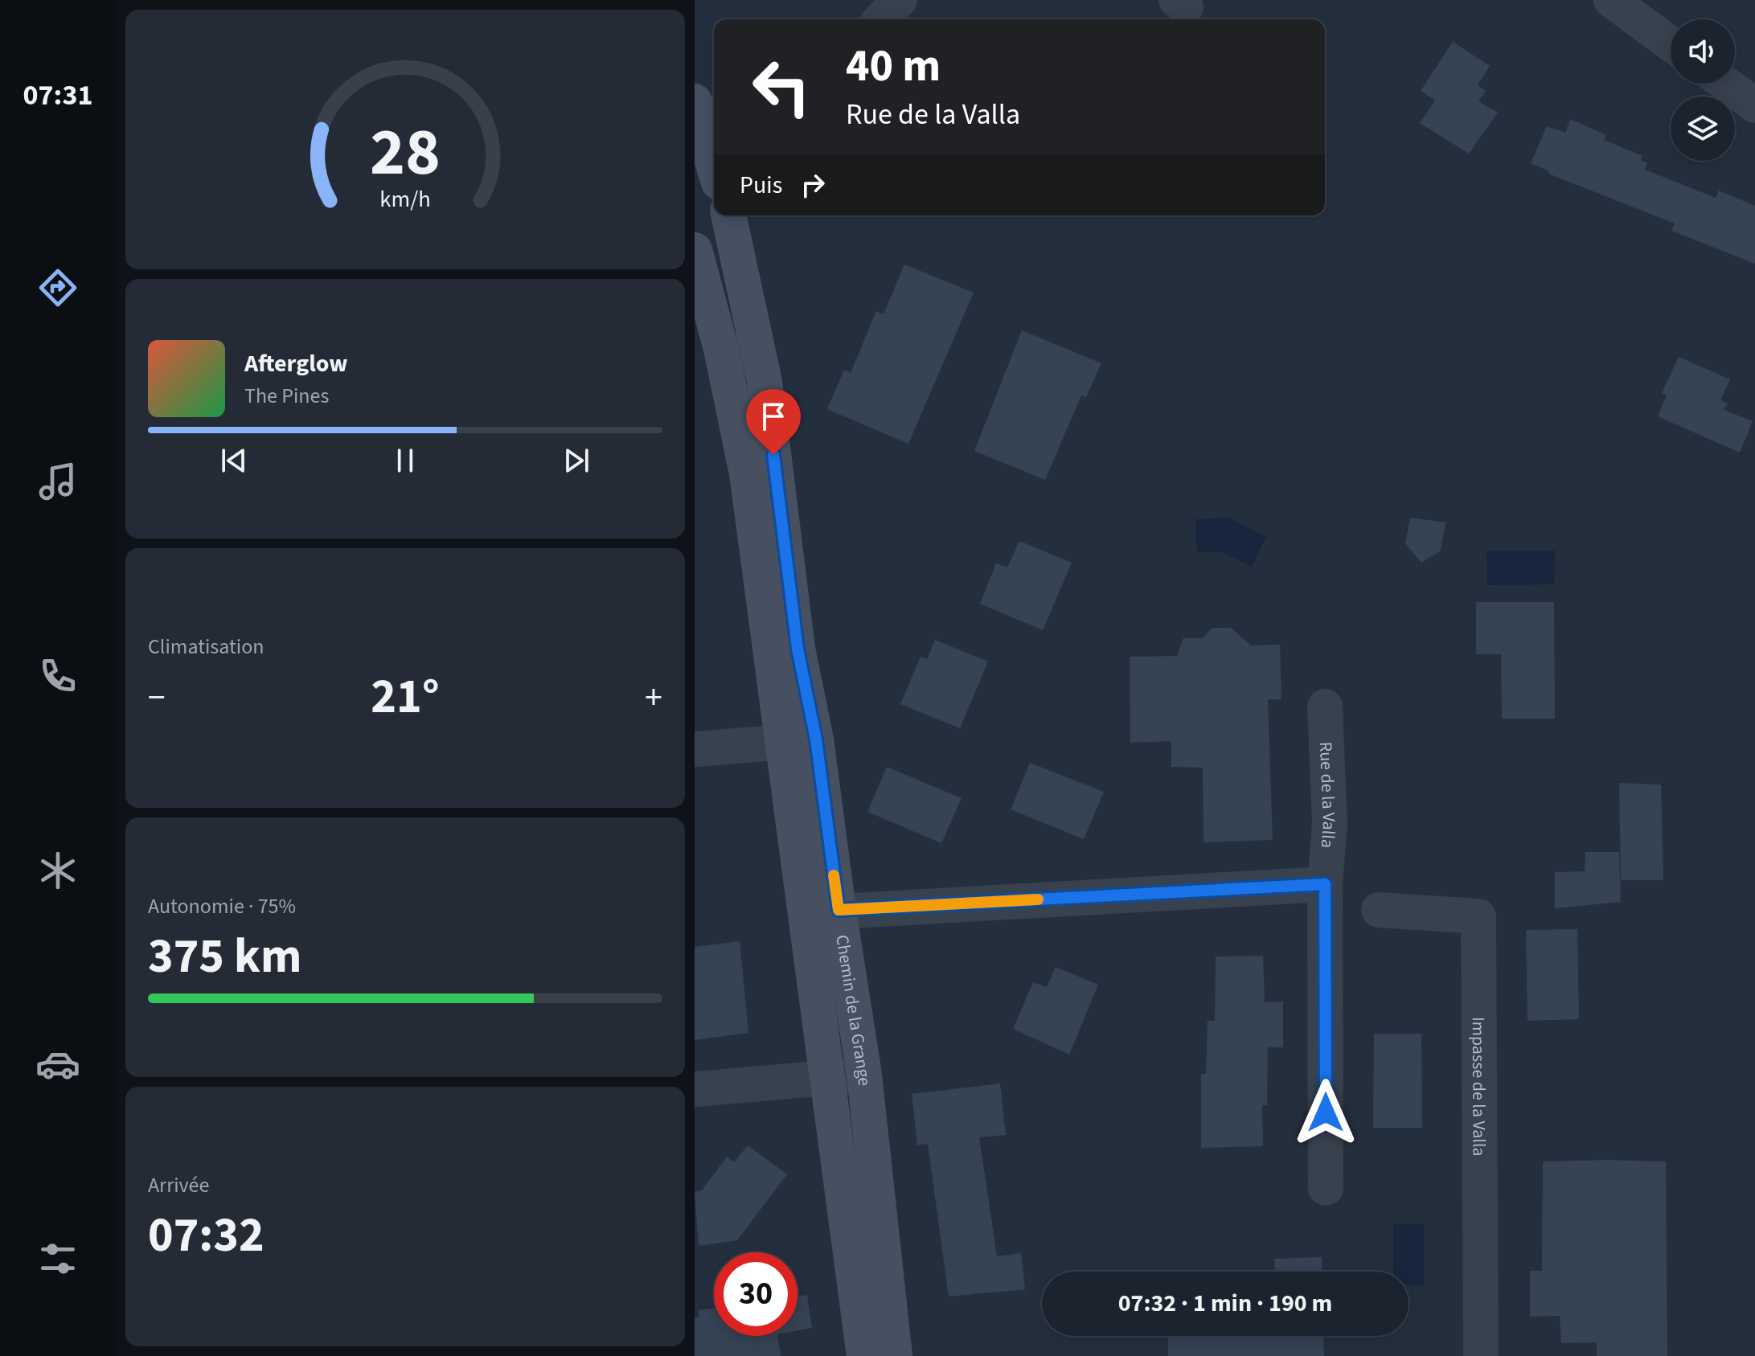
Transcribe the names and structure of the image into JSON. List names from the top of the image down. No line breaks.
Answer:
{"streets":{"street":["Rue de la Valla","Chemin de la Grange","Impasse de la Valla"]},"page":{"tabs":"07:31","turn":["40 m","Rue de la Valla"],"then":"Puis","song":["Afterglow","The Pines"],"tile":["Climatisation",["Autonomie · 75%","375 km"],["Arrivée","07:32"]],"heat":["−","21°","+"],"limit":"30","trip":"07:32 · 1 min · 190 m","gauge":["28","km/h"]}}
